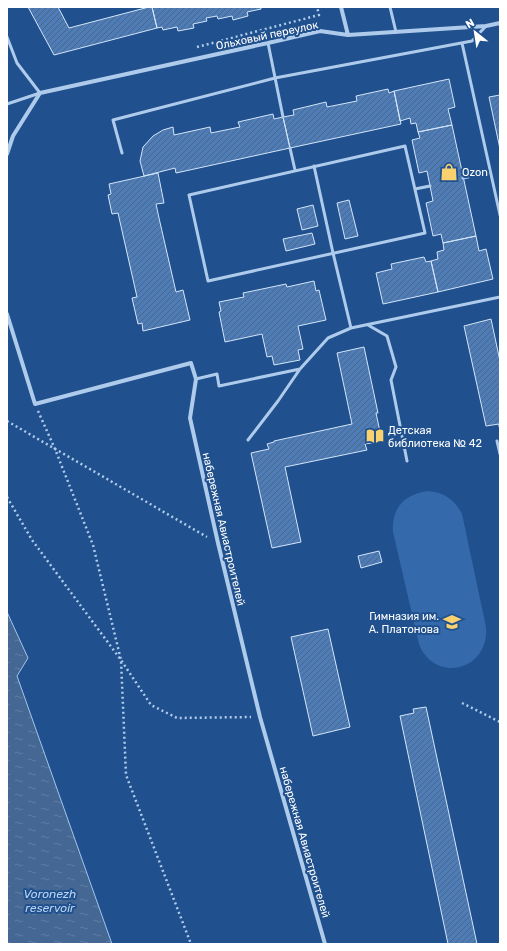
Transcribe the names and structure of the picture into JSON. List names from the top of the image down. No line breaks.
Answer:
{"streets":{"street":["Ольховый переулок","набережная Авиастроителей"]},"water":["Voronezh reservoir"],"places":{"shop":["Ozon"],"library":["Детская библиотека № 42"],"school or university":["Гимназия им. А. Платонова"]},"north":"top left"}
